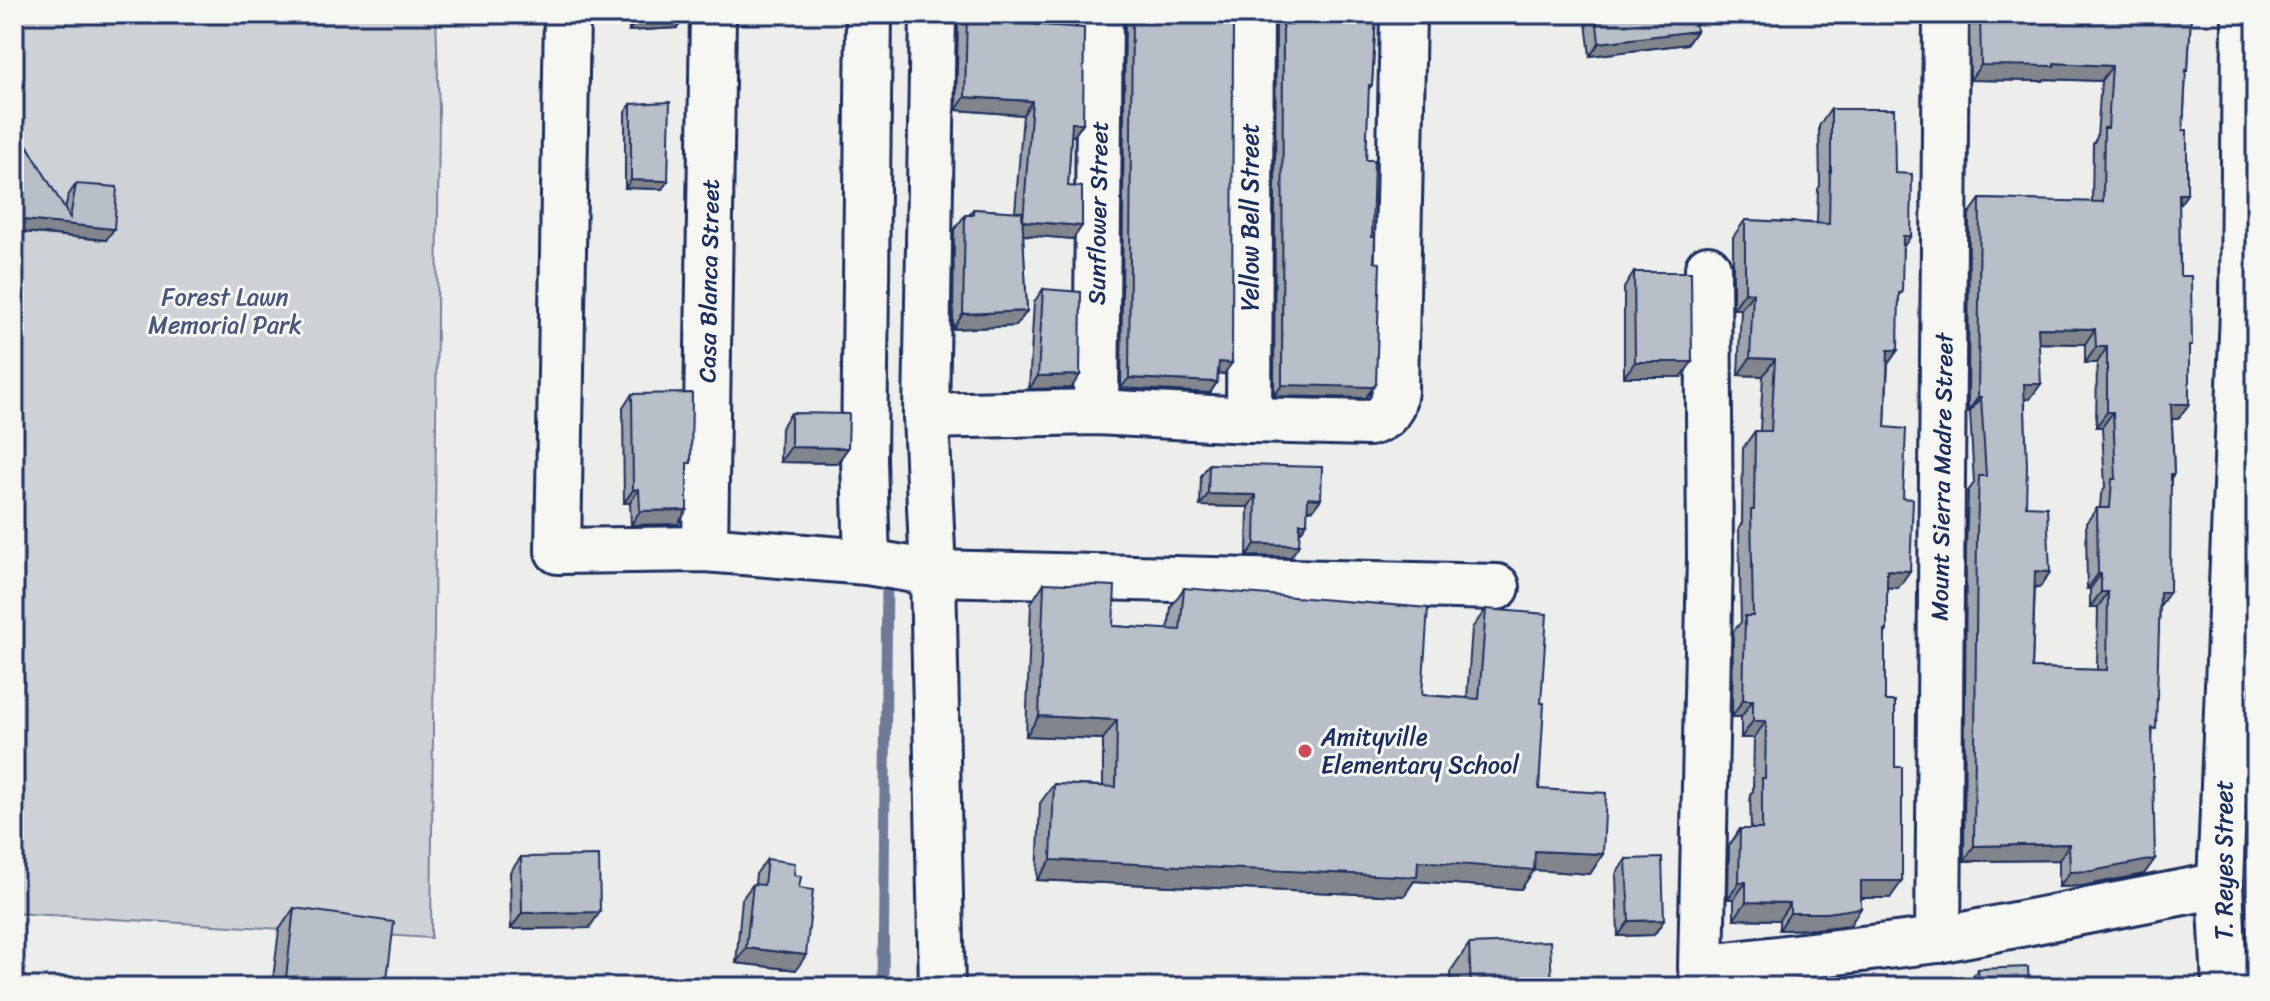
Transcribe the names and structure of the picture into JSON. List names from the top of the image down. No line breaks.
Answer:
{"streets":{"street":["Sunflower Street","Yellow Bell Street","Casa Blanca Street","Mount Sierra Madre Street","T. Reyes Street"]},"parks":["Forest Lawn Memorial Park"],"places":["Amityville Elementary School"]}
